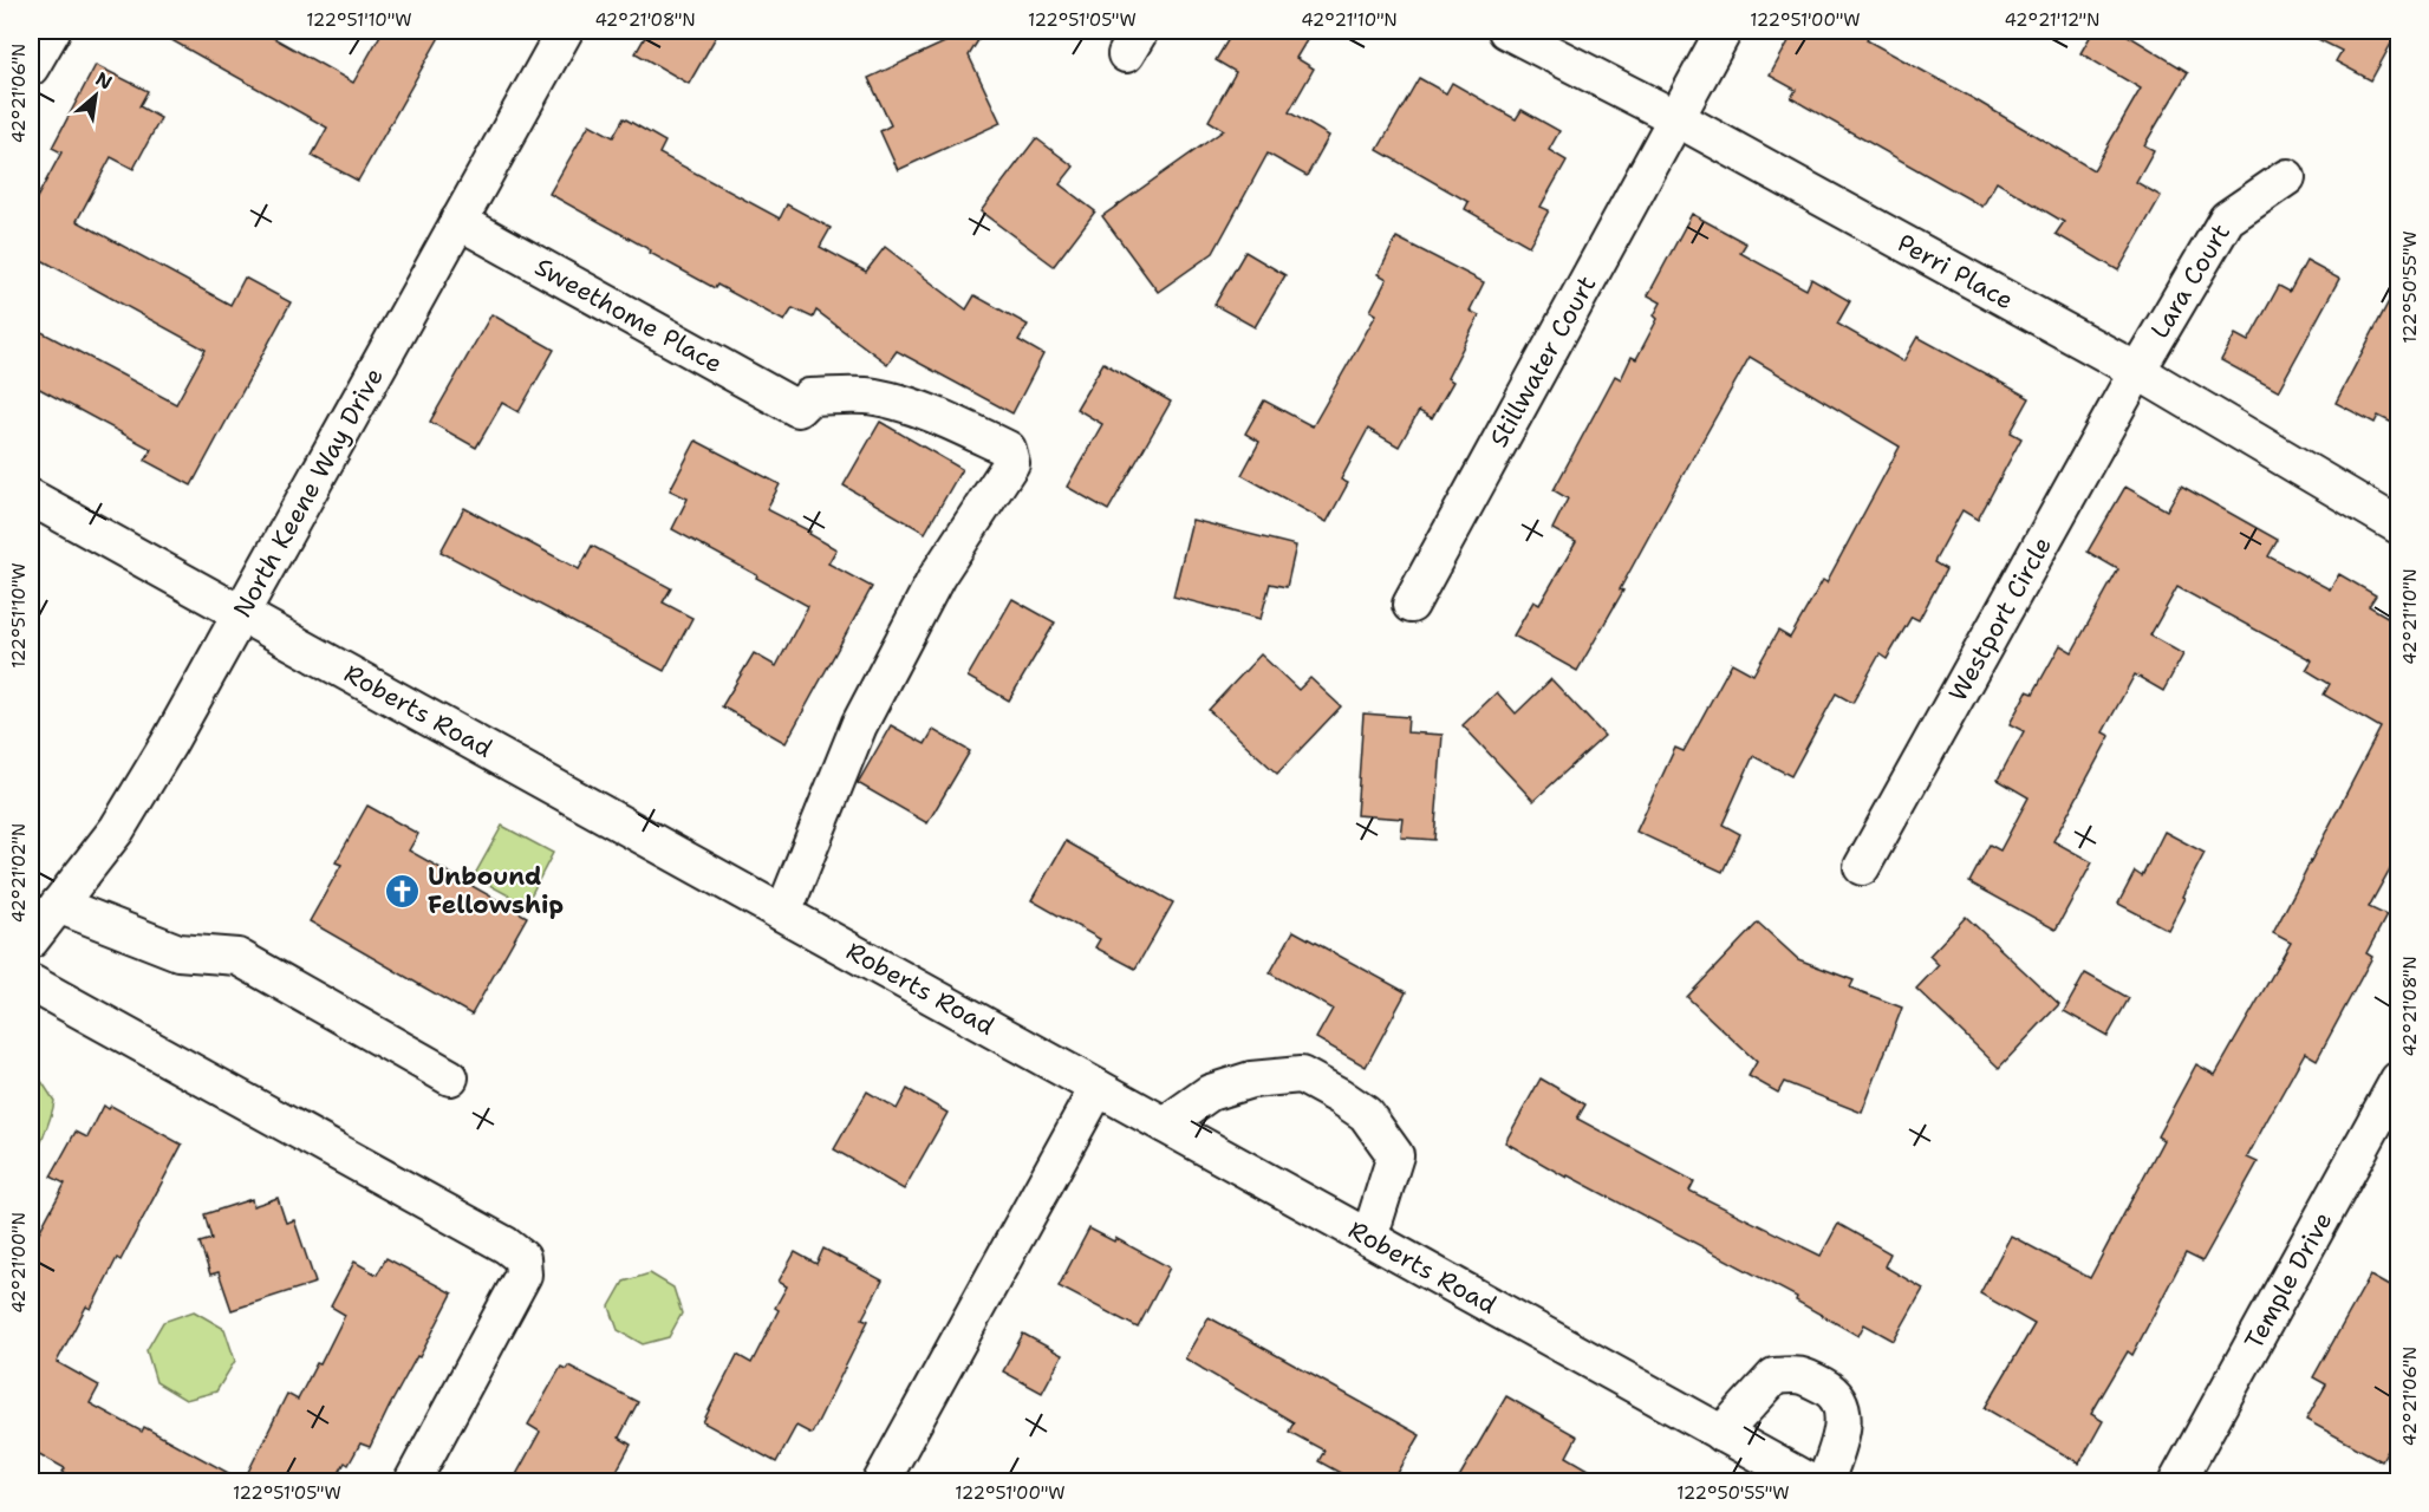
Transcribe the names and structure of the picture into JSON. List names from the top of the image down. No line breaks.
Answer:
{"streets":{"street":["Perri Place","Lara Court","Sweethome Place","Stillwater Court","North Keene Way Drive","Westport Circle","Roberts Road","Temple Drive"]},"crossings":[["Perri Place","Lara Court"],["Perri Place","Stillwater Court"],["Perri Place","Westport Circle"],["Lara Court","Westport Circle"],["Sweethome Place","North Keene Way Drive"],["Sweethome Place","Roberts Road"],["North Keene Way Drive","Roberts Road"]],"places":{"church":["Unbound Fellowship"]},"north":"top right","coordinates":["122°51'10\"W","42°21'08\"N","122°51'05\"W","42°21'10\"N","122°51'00\"W","42°21'12\"N","42°21'06\"N","122°50'55\"W","42°21'02\"N","42°21'00\"N"]}
